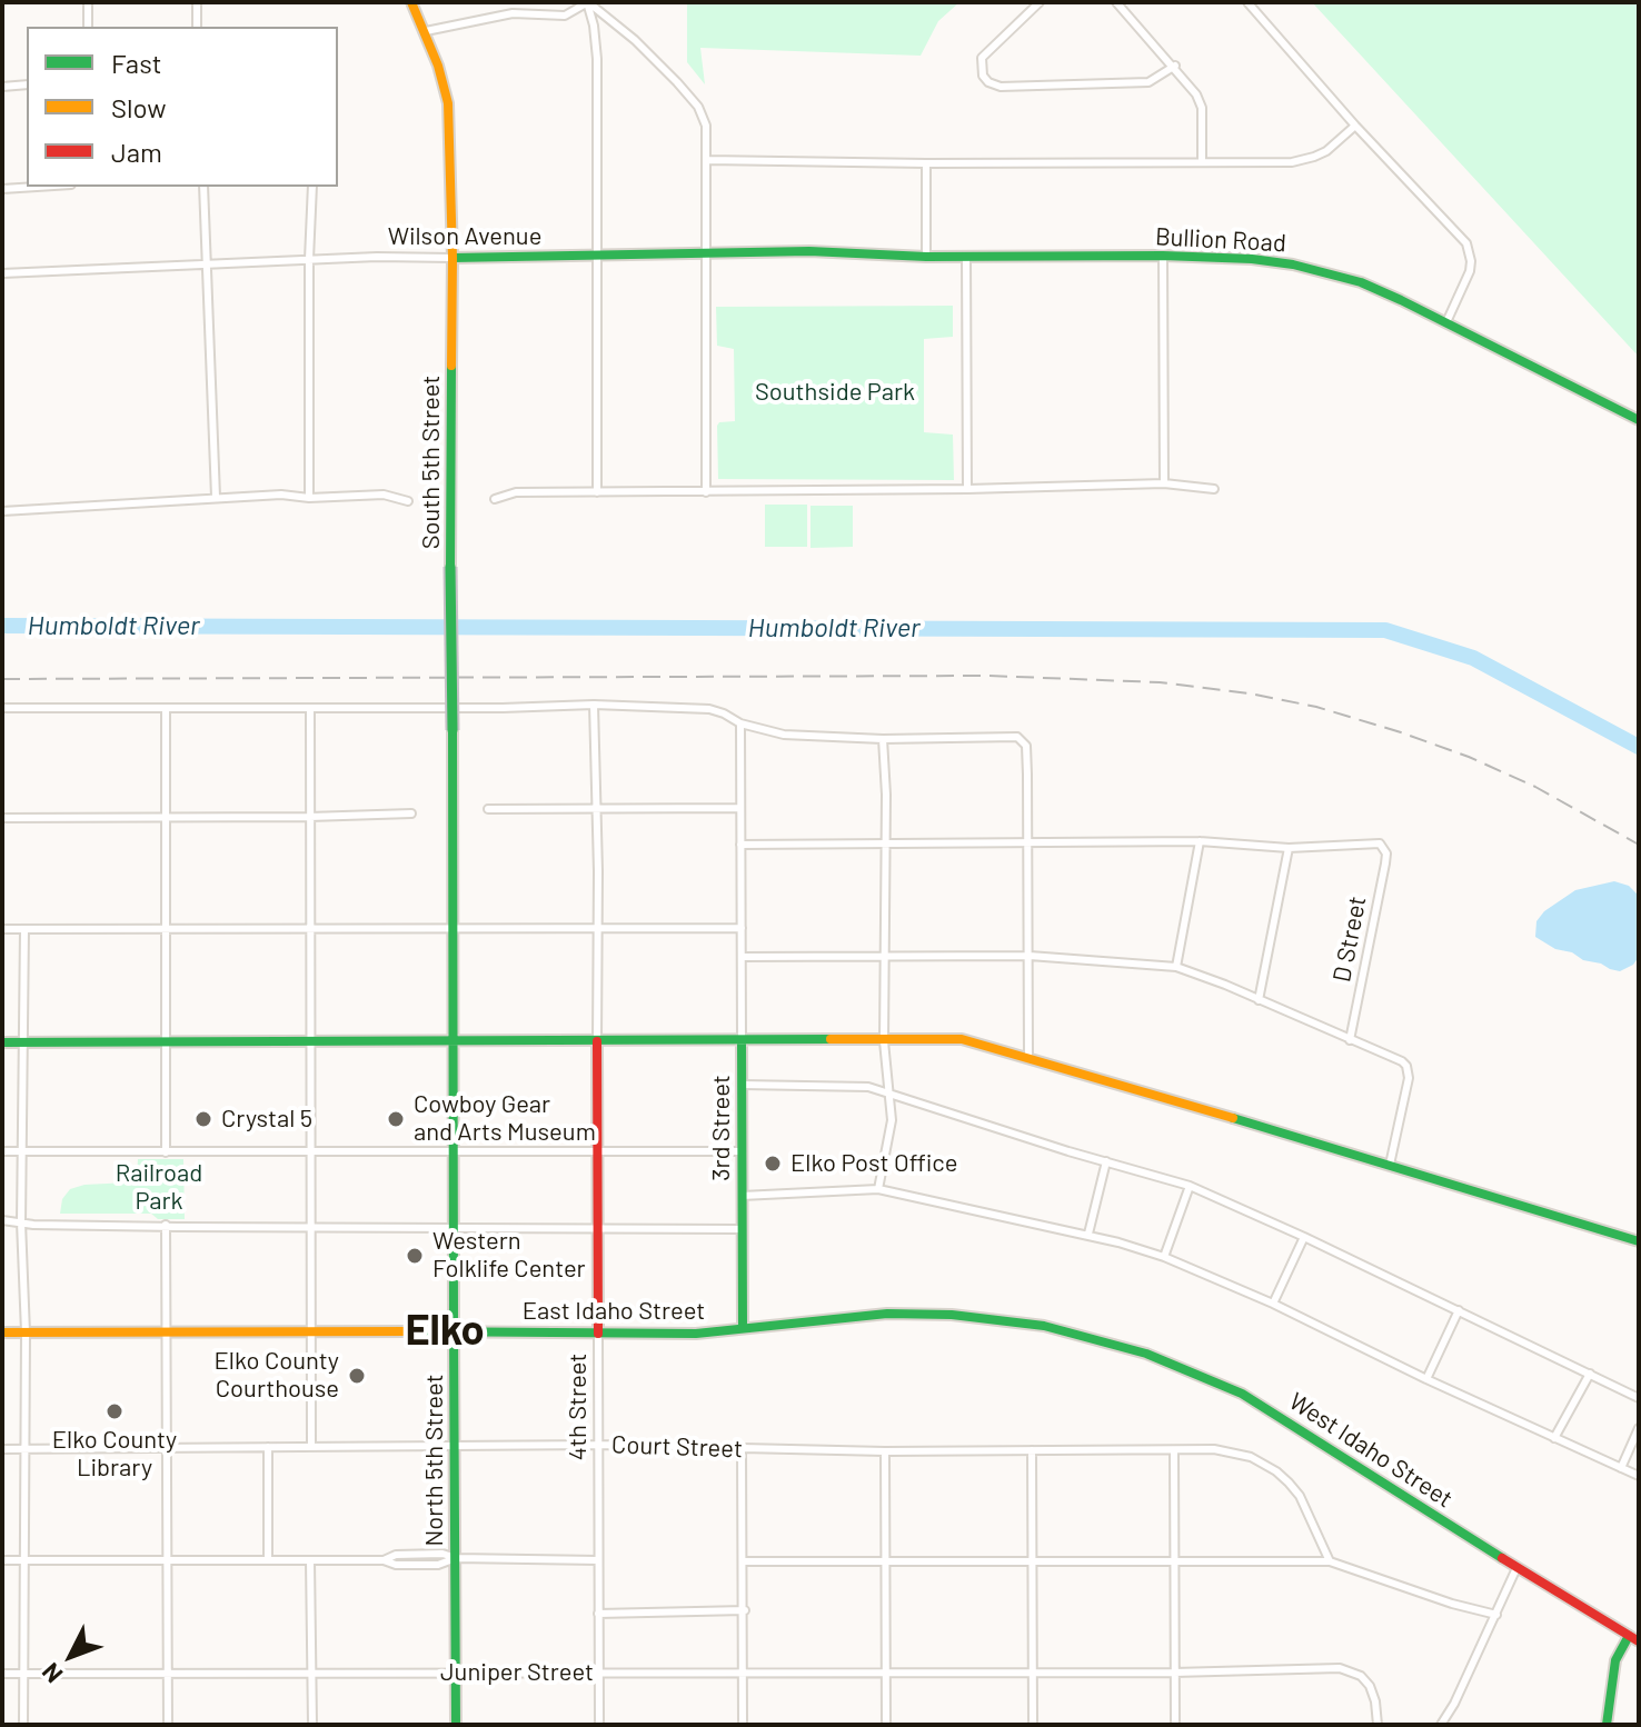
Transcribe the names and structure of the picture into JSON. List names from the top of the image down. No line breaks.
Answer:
{"streets":{"main road":["Wilson Avenue","Bullion Road","South 5th Street","3rd Street","East Idaho Street","4th Street","West Idaho Street","North 5th Street"],"street":["D Street","Court Street","Juniper Street"]},"crossings":[["Wilson Avenue","Bullion Road"],["Wilson Avenue","South 5th Street"],["South 5th Street","North 5th Street"],["3rd Street","East Idaho Street"],["East Idaho Street","4th Street"],["East Idaho Street","West Idaho Street"],["East Idaho Street","North 5th Street"],["4th Street","Court Street"],["4th Street","Juniper Street"],["Court Street","North 5th Street"],["North 5th Street","Juniper Street"]],"districts":["Elko"],"water":["Humboldt River"],"parks":["Southside Park","Railroad Park"],"places":["Crystal 5","Cowboy Gear and Arts Museum","Elko Post Office","Western Folklife Center","Elko County Courthouse","Elko County Library"],"legend":["Fast","Slow","Jam"],"north":"bottom left"}
